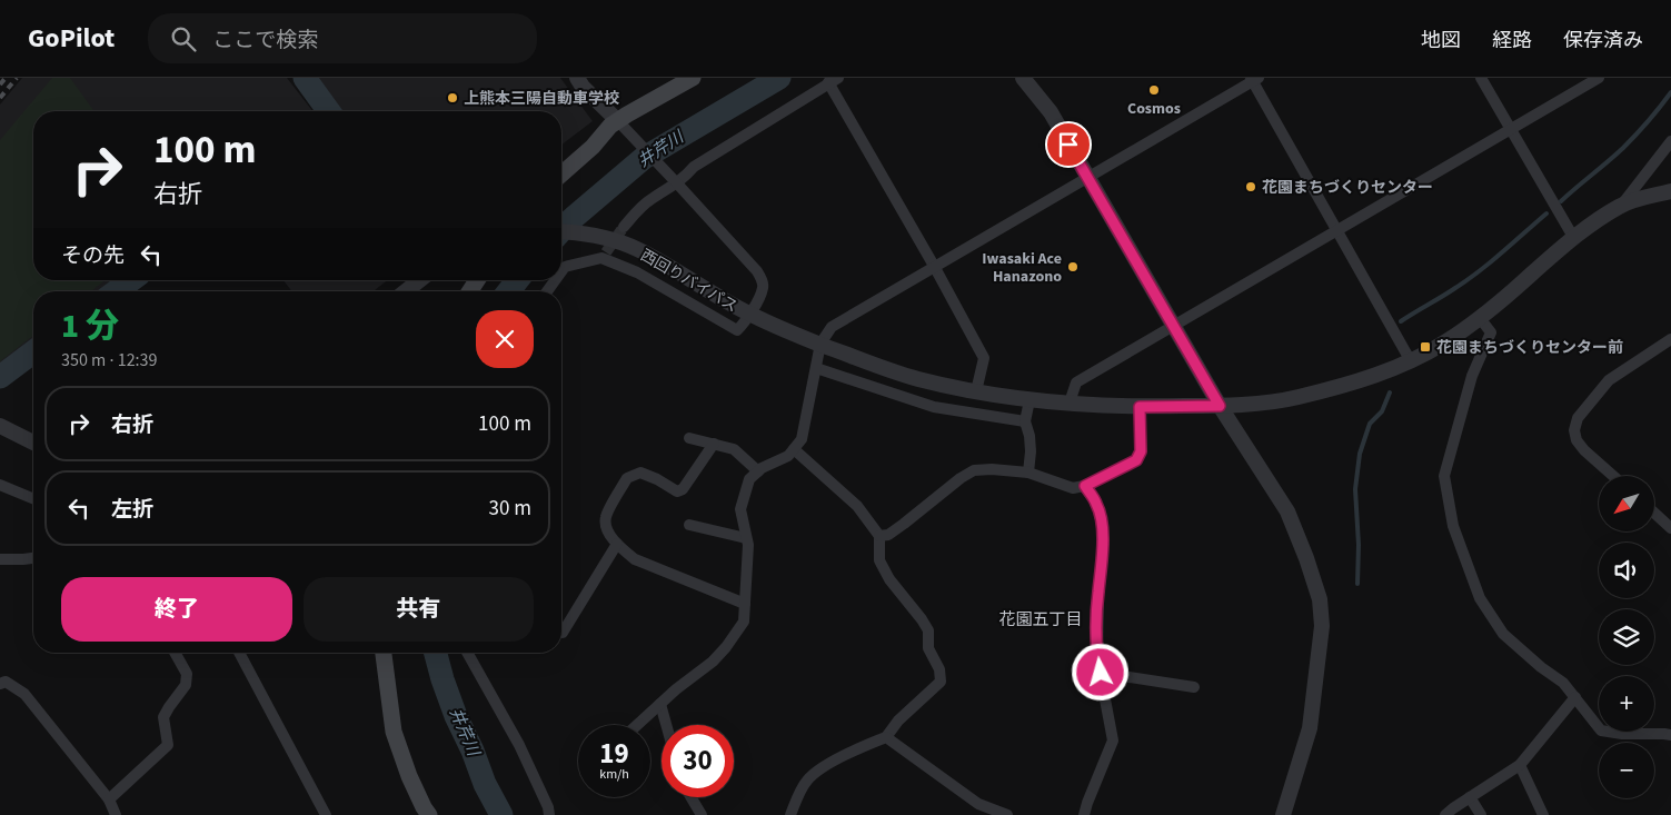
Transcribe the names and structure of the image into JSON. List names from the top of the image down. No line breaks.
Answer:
{"streets":{"street":["西回りバイパス"]},"districts":["花園五丁目"],"water":["井芹川"],"places":{"other":["Cosmos","上熊本三陽自動車学校","花園まちづくりセンター","Iwasaki Ace Hanazono"],"transit":["花園まちづくりセンター前"]},"north":"bottom left","page":{"header":"GoPilot","search":"ここで検索","nav":["地図","経路","保存済み"],"turn":["100 m","右折"],"then":"その先","heading":["1 分","350 m · 12:39"],"list":[{"name":"右折","value":"100 m"},{"name":"左折","value":"30 m"}],"map_buttons":["+","−"],"buttons":["終了","共有"],"speed":"19 km/h","limit":"30"}}
